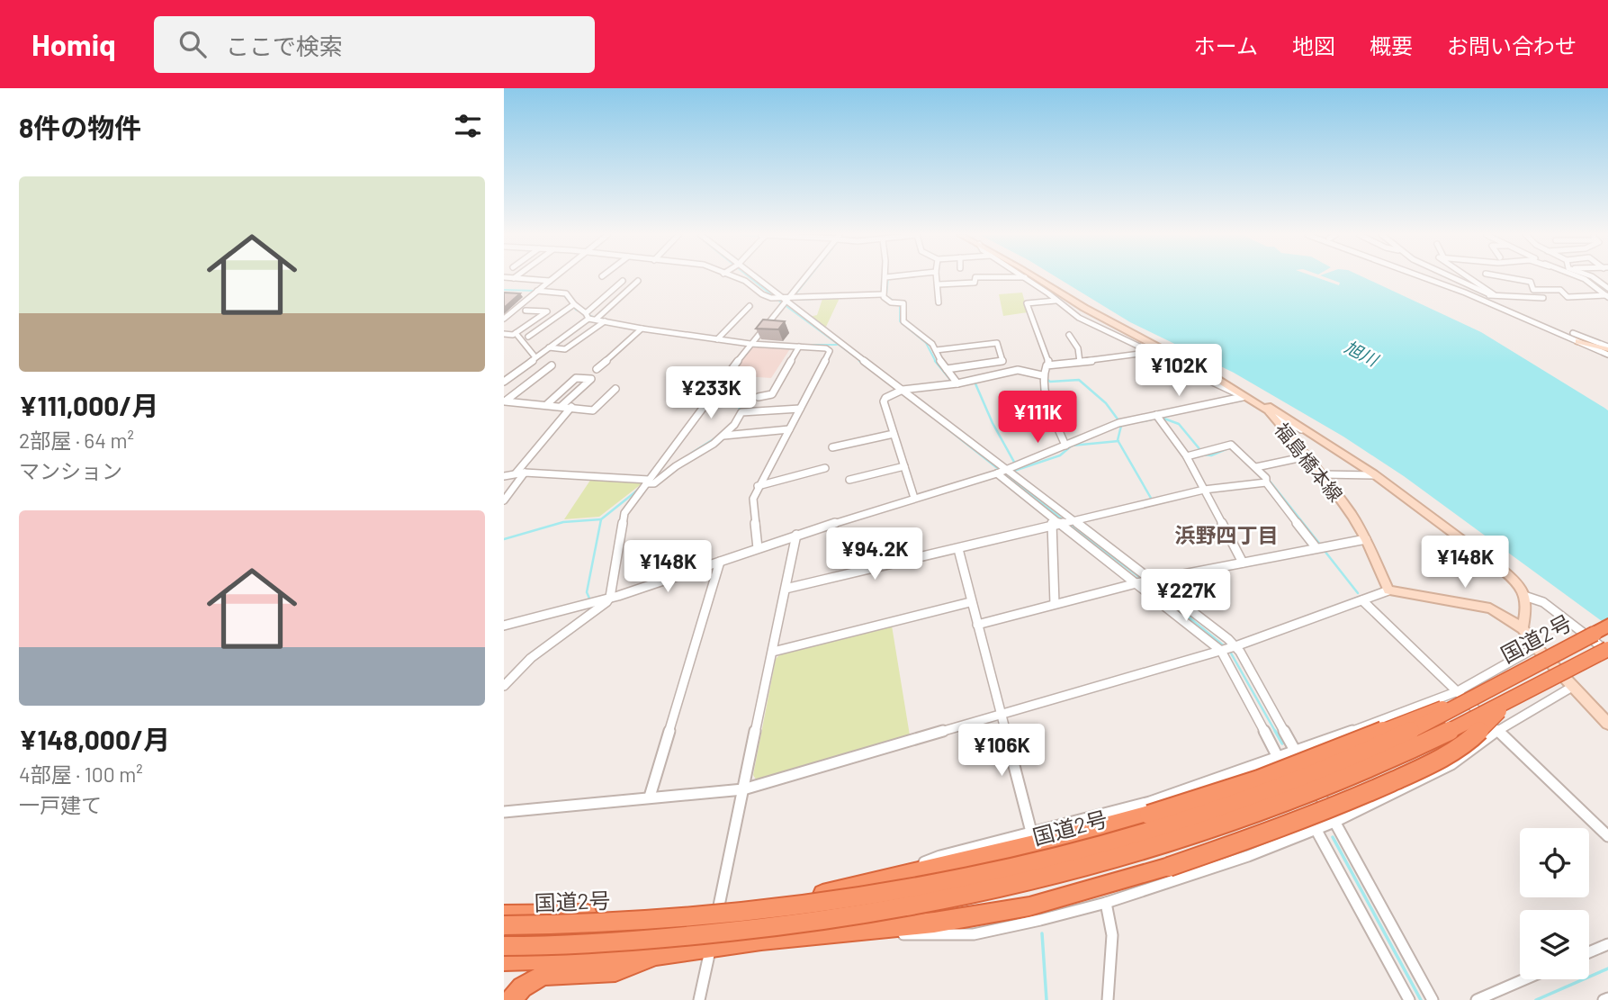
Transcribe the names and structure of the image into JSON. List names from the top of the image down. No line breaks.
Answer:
{"streets":{"highway":["国道2号"],"main road":["福島橋本線"]},"districts":["浜野四丁目"],"water":["旭川"],"page":{"header":"Homiq","search":"ここで検索","nav":["ホーム","地図","概要","お問い合わせ"],"heading":"8件の物件","list":[{"name":"¥111,000/月","note":"2部屋 · 64 m² · マンション"},{"name":"¥148,000/月","note":"4部屋 · 100 m² · 一戸建て"}],"price":["¥102K","¥233K","¥111K","¥94.2K","¥148K","¥148K","¥227K","¥106K"]}}
